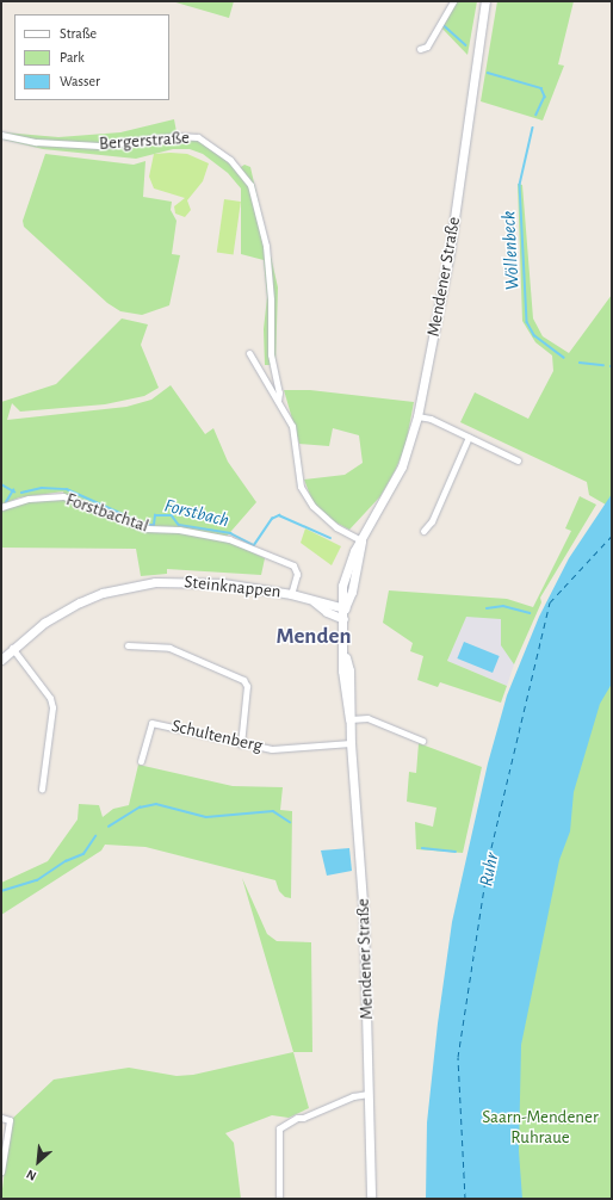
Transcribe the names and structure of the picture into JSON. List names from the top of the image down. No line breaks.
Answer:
{"streets":{"main road":["Mendener Straße","Steinknappen"],"street":["Bergerstraße","Forstbachtal","Schultenberg"]},"crossings":[["Bergerstraße","Mendener Straße"],["Mendener Straße","Steinknappen"],["Mendener Straße","Schultenberg"],["Forstbachtal","Steinknappen"]],"districts":["Menden"],"water":["Wöllenbeck","Forstbach","Ruhr"],"parks":["Saarn-Mendener Ruhraue"],"legend":["Straße","Park","Wasser"],"north":"bottom left"}
